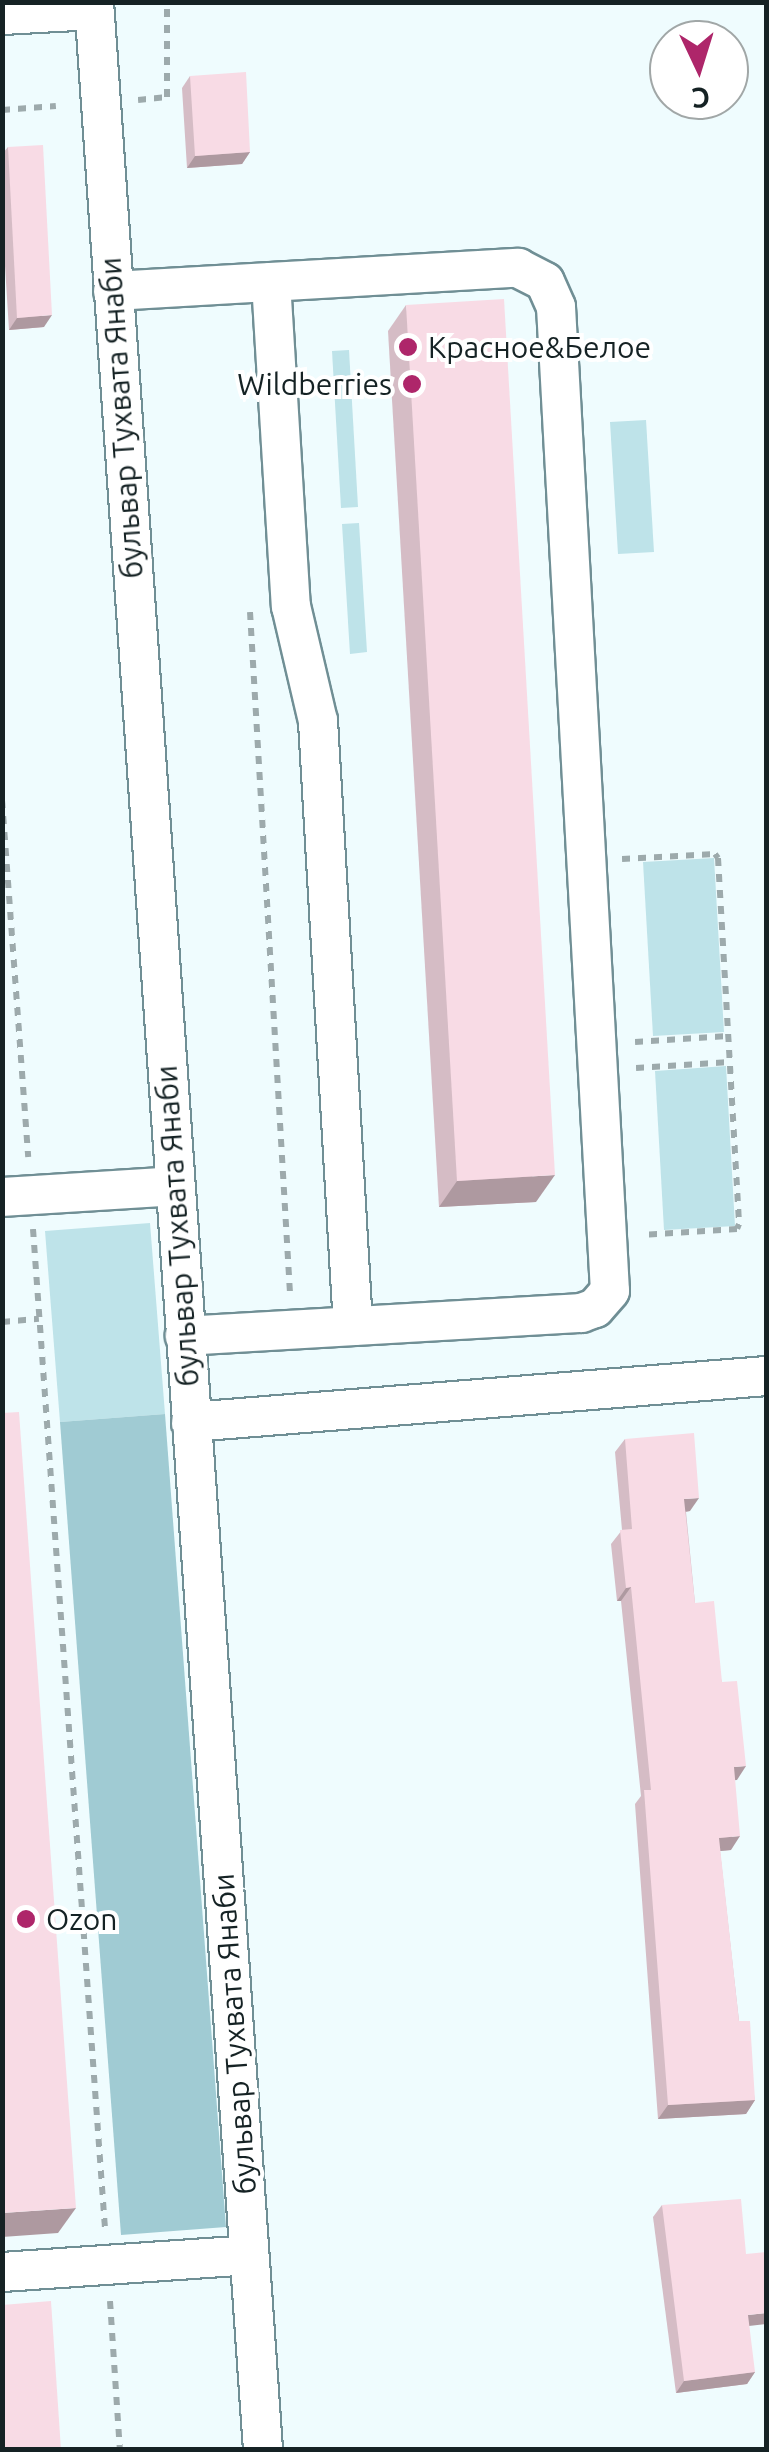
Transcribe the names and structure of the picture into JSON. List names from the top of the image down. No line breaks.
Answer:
{"streets":{"street":["бульвар Тухвата Янаби"]},"places":["Красное&Белое","Wildberries","Ozon"],"north":"bottom"}
